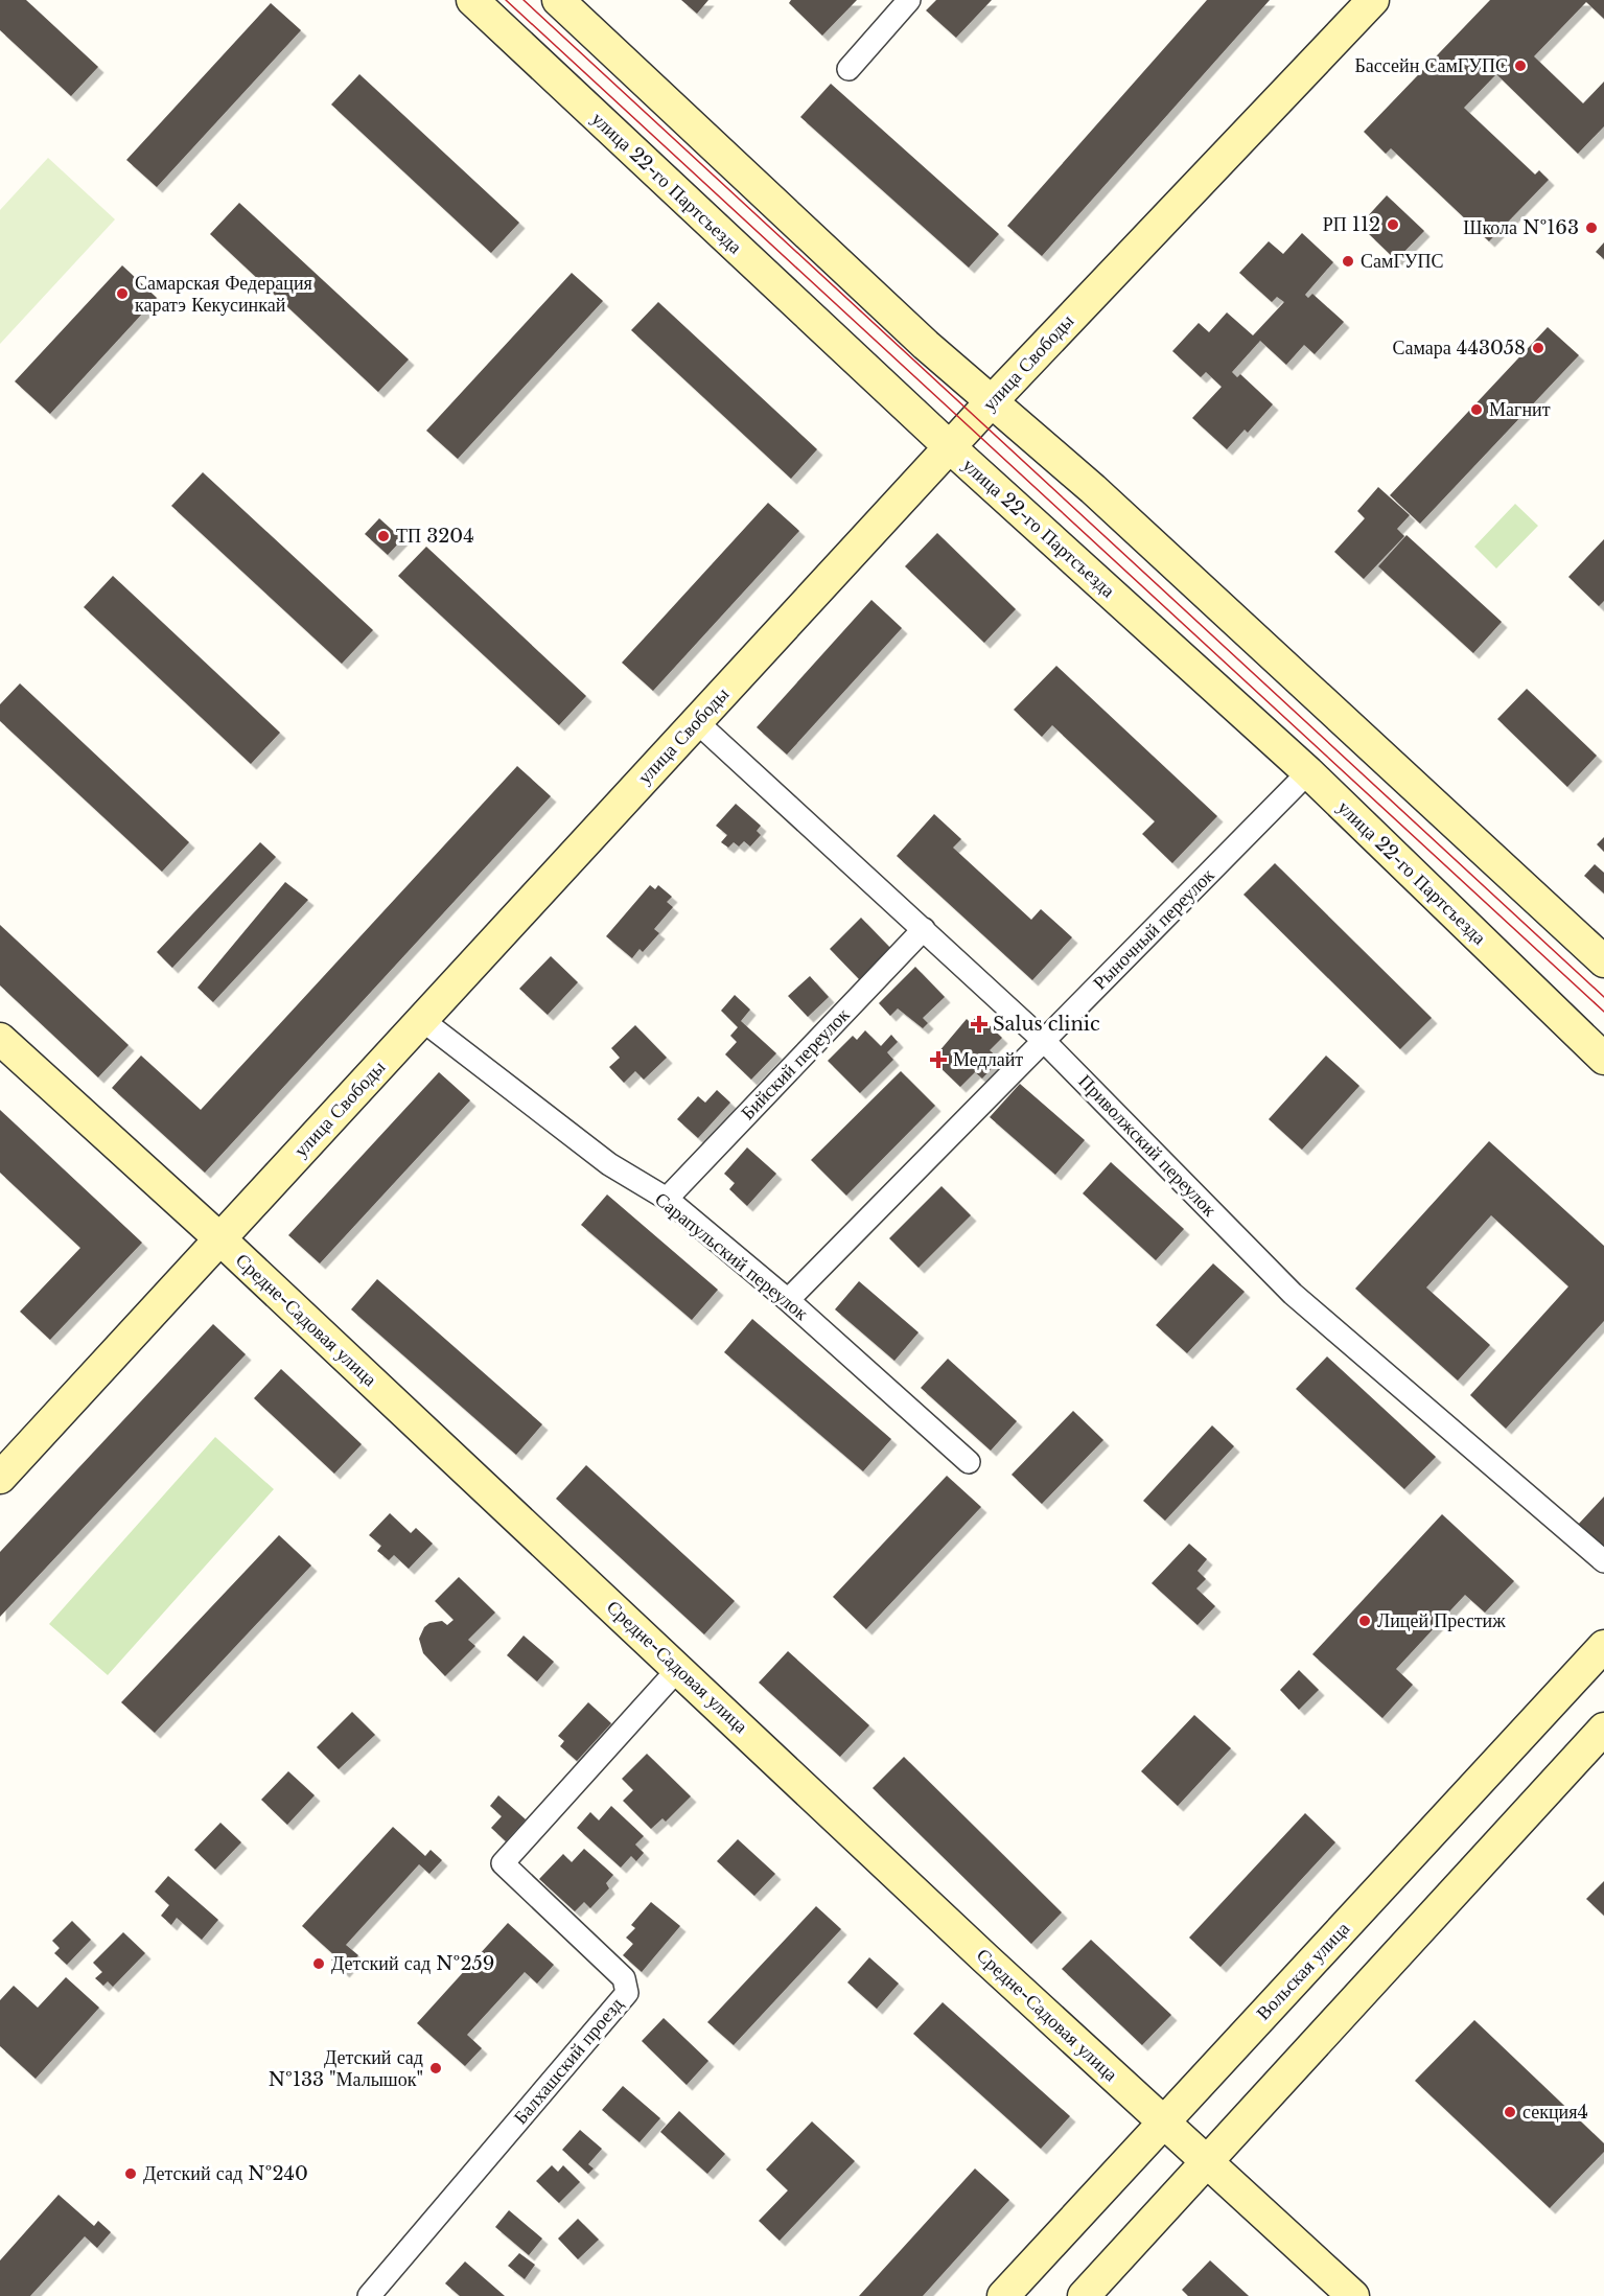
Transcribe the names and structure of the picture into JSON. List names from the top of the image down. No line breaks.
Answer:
{"streets":{"main road":["улица 22-го Партсъезда","улица Свободы","Средне-Садовая улица","Вольская улица"],"street":["Рыночный переулок","Бийский переулок","Приволжский переулок","Сарапульский переулок","Балхашский проезд"]},"crossings":[["улица 22-го Партсъезда","улица Свободы"],["улица 22-го Партсъезда","Рыночный переулок"],["улица Свободы","Приволжский переулок"],["улица Свободы","Сарапульский переулок"],["улица Свободы","Средне-Садовая улица"],["Рыночный переулок","Приволжский переулок"],["Рыночный переулок","Сарапульский переулок"],["Бийский переулок","Приволжский переулок"],["Бийский переулок","Сарапульский переулок"],["Средне-Садовая улица","Вольская улица"],["Средне-Садовая улица","Балхашский проезд"]],"places":{"other":["Бассейн СамГУПС","РП 112","Школа №163","СамГУПС","Самарская Федерация каратэ Кекусинкай","Самара 443058","Магнит","ТП 3204","Лицей Престиж","Детский сад №259","Детский сад №133 \"Малышок\"","секция4","Детский сад №240"],"health":["Salus clinic","Медлайт"]}}
